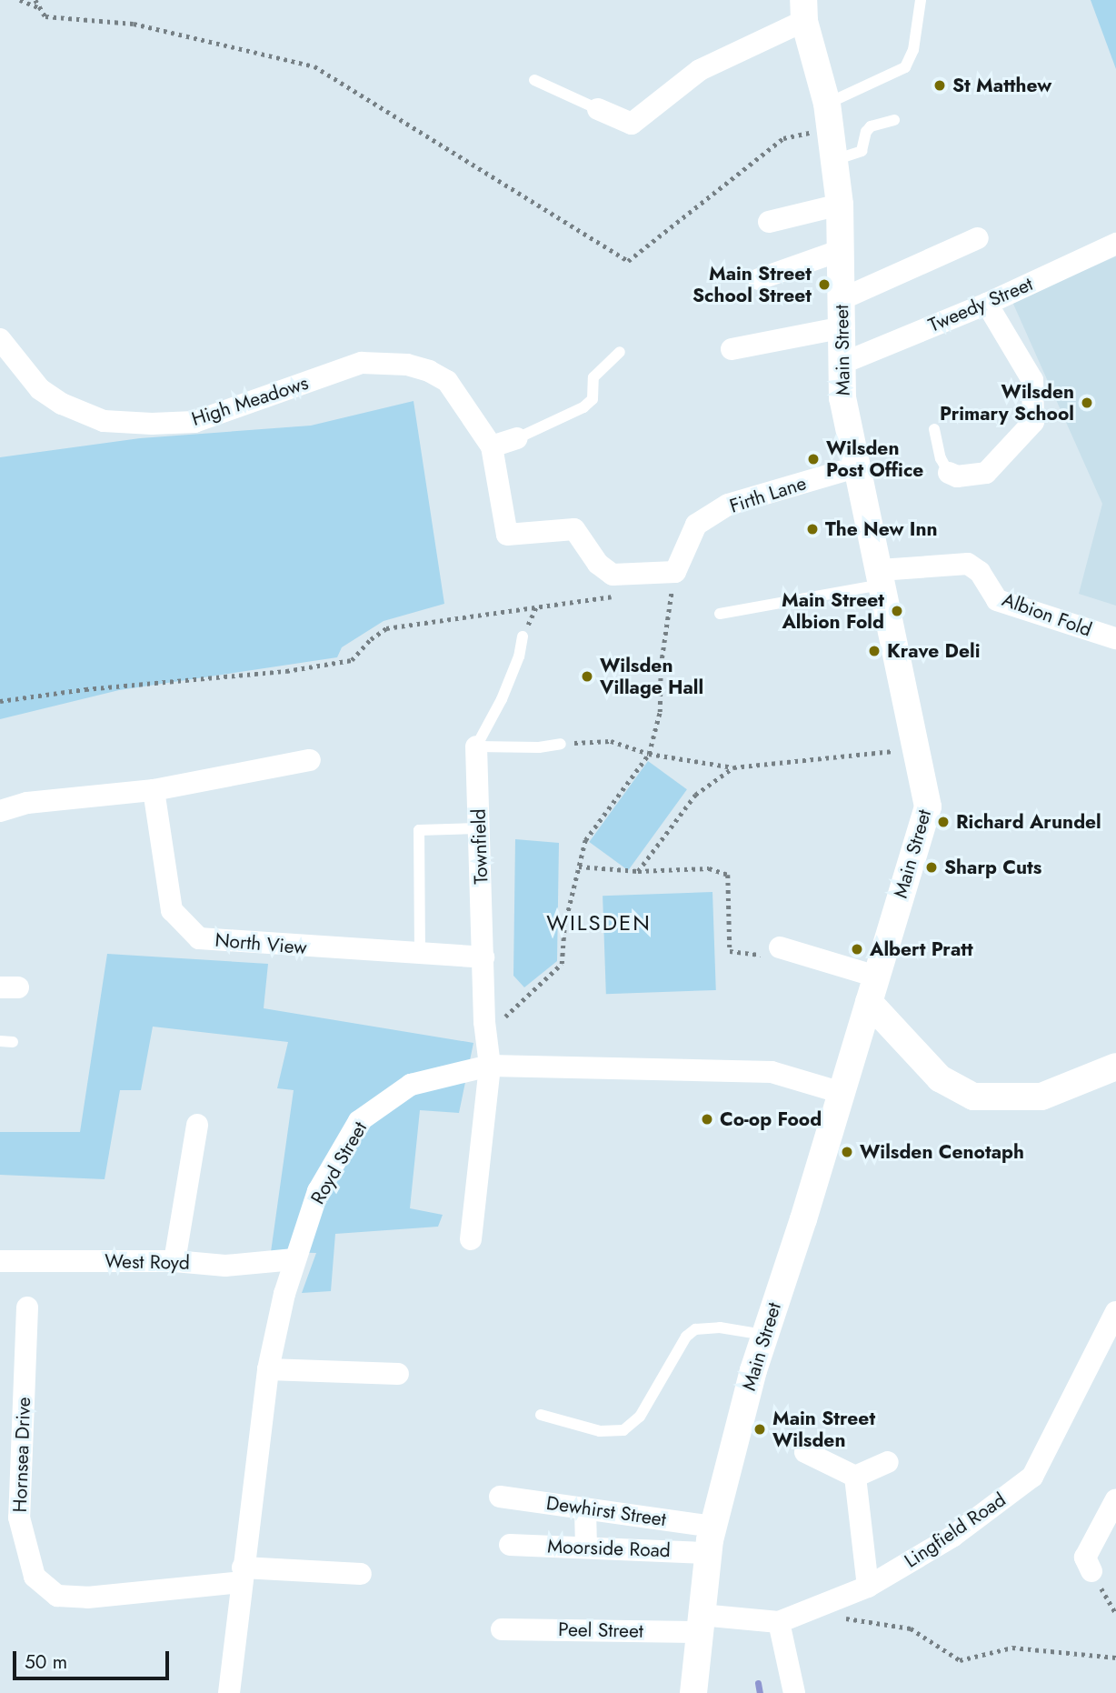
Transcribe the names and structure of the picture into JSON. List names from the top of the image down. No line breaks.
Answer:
{"streets":{"street":["Tweedy Street","Main Street","High Meadows","Firth Lane","Albion Fold","Townfield","North View","Royd Street","West Royd","Hornsea Drive","Dewhirst Street","Lingfield Road","Moorside Road","Peel Street"]},"crossings":[["Tweedy Street","Main Street"],["Main Street","Firth Lane"],["Main Street","Albion Fold"],["Main Street","Royd Street"],["Main Street","Dewhirst Street"],["Main Street","Lingfield Road"],["Main Street","Moorside Road"],["Main Street","Peel Street"],["Townfield","North View"],["Townfield","Royd Street"],["Royd Street","West Royd"],["Royd Street","Hornsea Drive"],["Lingfield Road","Peel Street"]],"districts":["WILSDEN"],"places":["St Matthew","Main Street School Street","Wilsden Primary School","Wilsden Post Office","The New Inn","Main Street Albion Fold","Krave Deli","Wilsden Village Hall","Richard Arundel","Sharp Cuts","Albert Pratt","Co-op Food","Wilsden Cenotaph","Main Street Wilsden"],"scale_bar":"50 m"}
